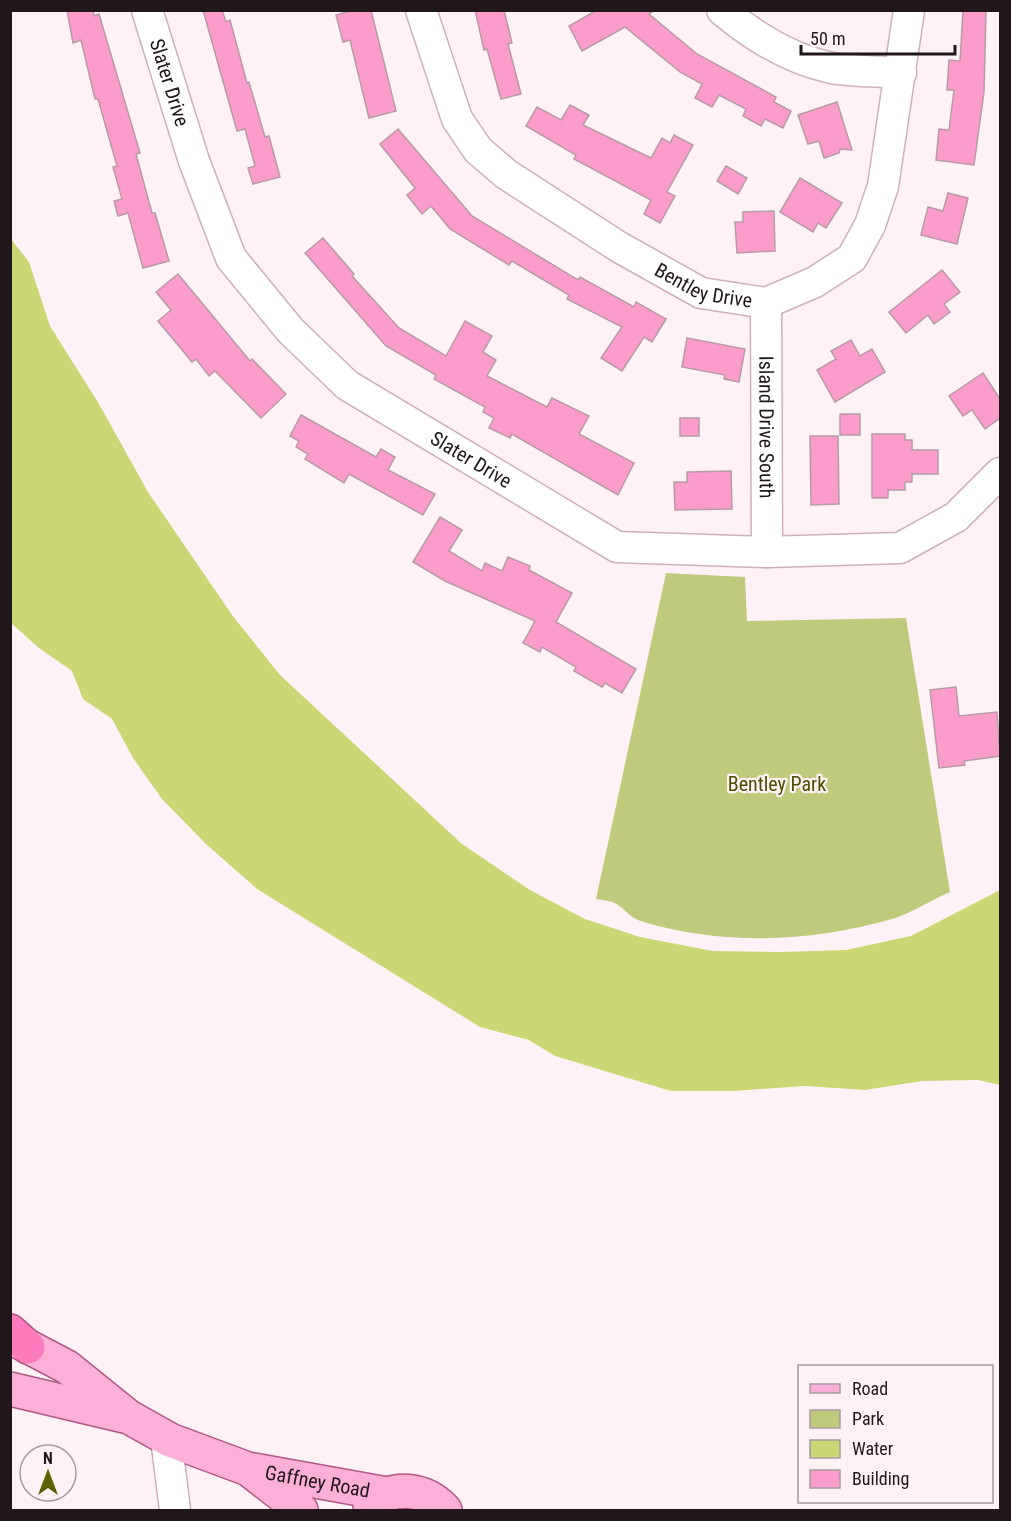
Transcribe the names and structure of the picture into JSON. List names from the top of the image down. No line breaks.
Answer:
{"streets":{"main road":["Gaffney Road"],"street":["Slater Drive","Bentley Drive","Island Drive South"]},"crossings":[["Slater Drive","Island Drive South"],["Bentley Drive","Island Drive South"]],"parks":["Bentley Park"],"legend":["Road","Park","Water","Building"],"scale_bar":"50 m","north":"top"}
